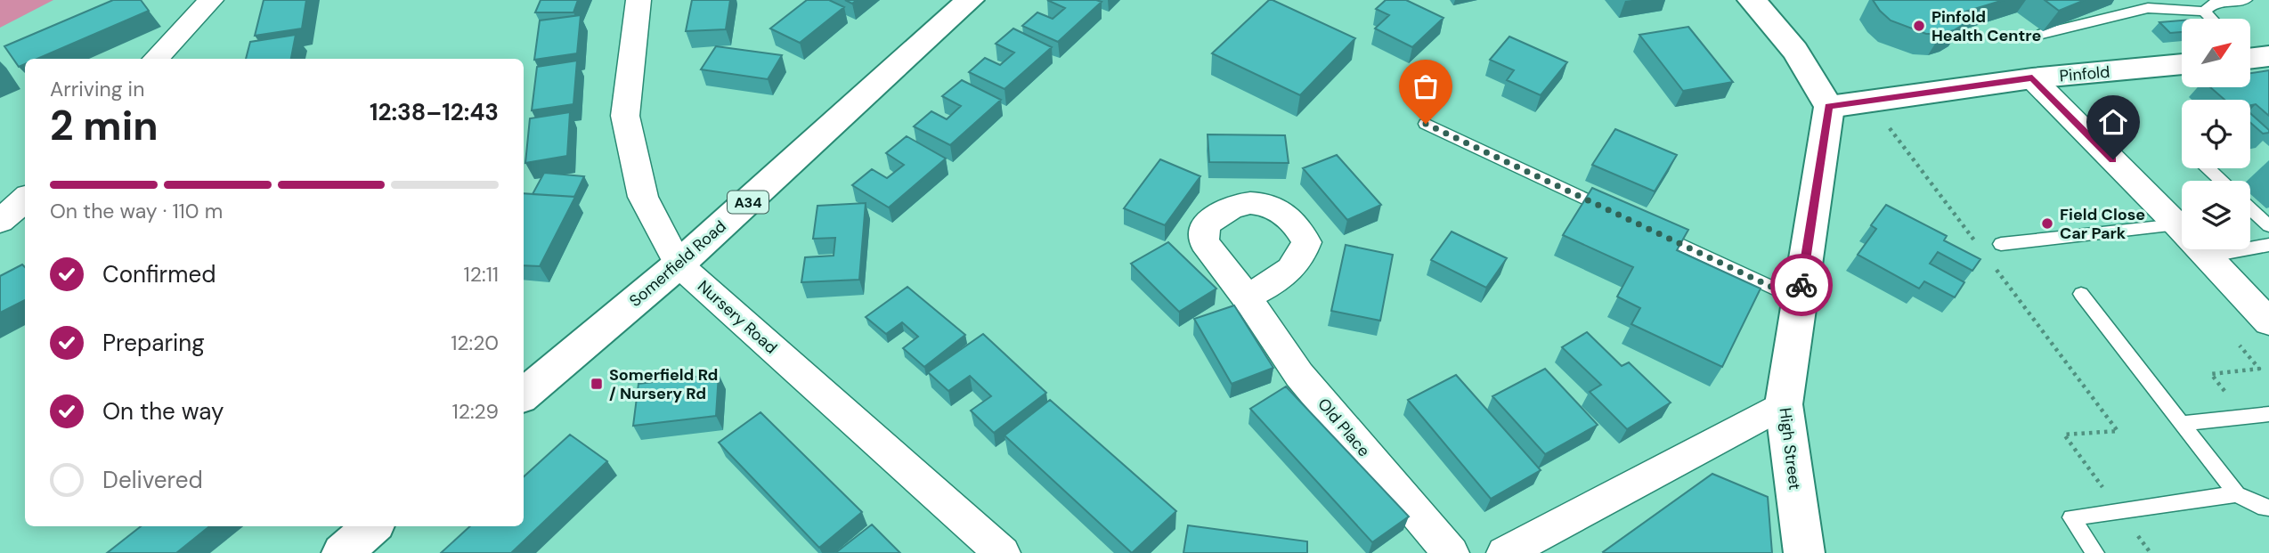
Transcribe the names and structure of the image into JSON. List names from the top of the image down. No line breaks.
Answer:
{"streets":{"main road":["Pinfold","A34","Somerfield Road","High Street"],"street":["Nursery Road","Old Place"]},"crossings":[["Pinfold","High Street"],["Somerfield Road","Nursery Road"]],"places":{"other":["Pinfold Health Centre","Field Close Car Park"],"transit":["Somerfield Rd / Nursery Rd"]},"north":"top right","page":{"heading":["2 min","Arriving in","12:38–12:43"],"bar":"On the way · 110 m","list":[["Confirmed","12:11"],["Preparing","12:20"],["On the way","12:29"],"Delivered"]}}
